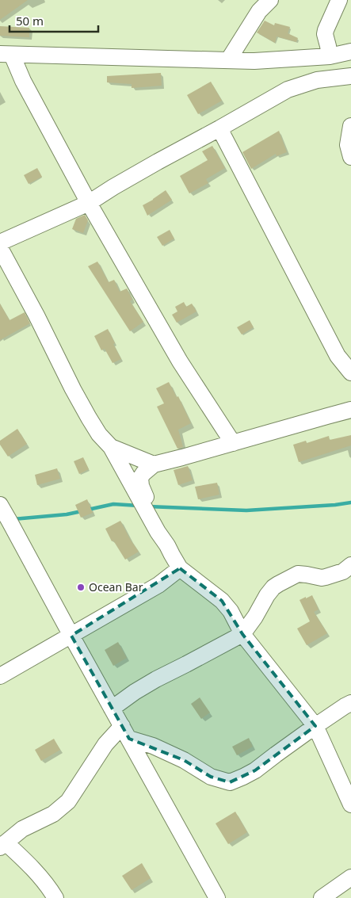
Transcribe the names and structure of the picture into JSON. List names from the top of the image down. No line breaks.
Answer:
{"places":["Ocean Bar"],"scale_bar":"50 m"}
